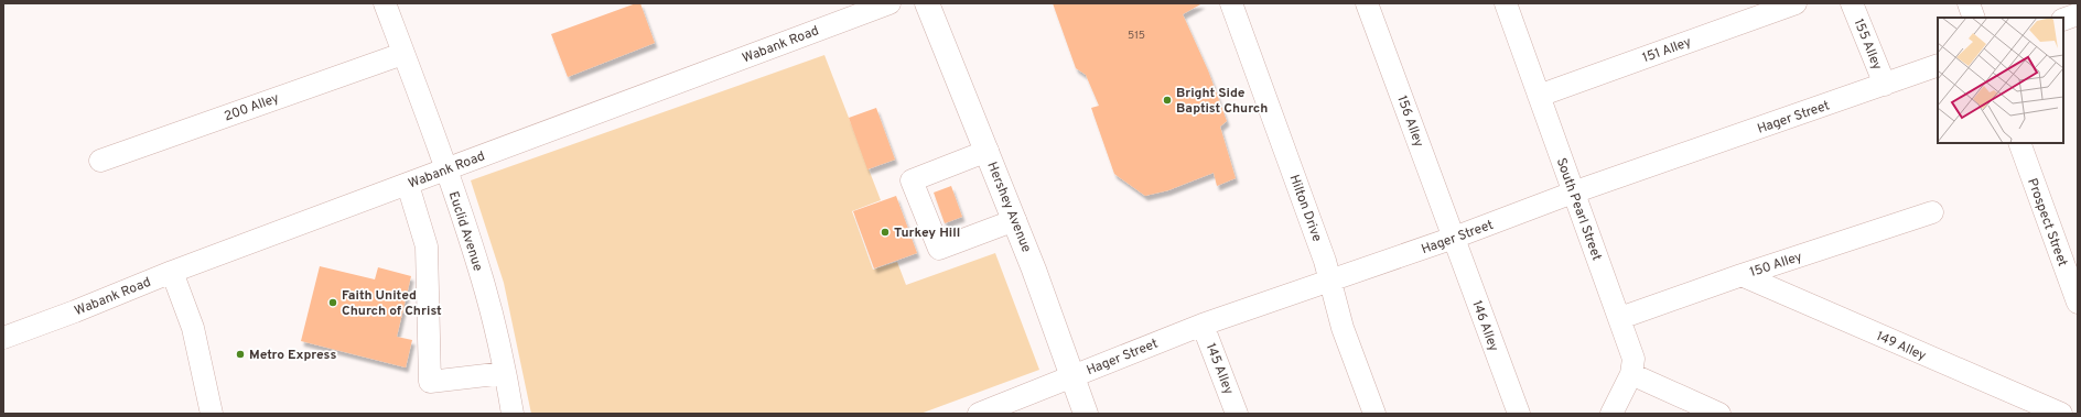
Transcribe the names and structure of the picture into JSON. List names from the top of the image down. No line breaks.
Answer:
{"streets":{"main road":["Hershey Avenue"],"street":["Wabank Road","155 Alley","151 Alley","200 Alley","Hager Street","156 Alley","Hilton Drive","South Pearl Street","Prospect Street","Euclid Avenue","150 Alley","146 Alley","149 Alley","145 Alley"]},"crossings":[["Wabank Road","Euclid Avenue"],["155 Alley","Hager Street"],["151 Alley","South Pearl Street"],["200 Alley","Euclid Avenue"],["Hager Street","156 Alley"],["Hager Street","Hershey Avenue"],["Hager Street","Hilton Drive"],["Hager Street","South Pearl Street"],["Hager Street","146 Alley"],["Hager Street","145 Alley"],["156 Alley","146 Alley"],["South Pearl Street","150 Alley"],["150 Alley","149 Alley"]],"places":["Bright Side Baptist Church","Turkey Hill","Faith United Church of Christ","Metro Express"],"house_numbers":["515"]}
